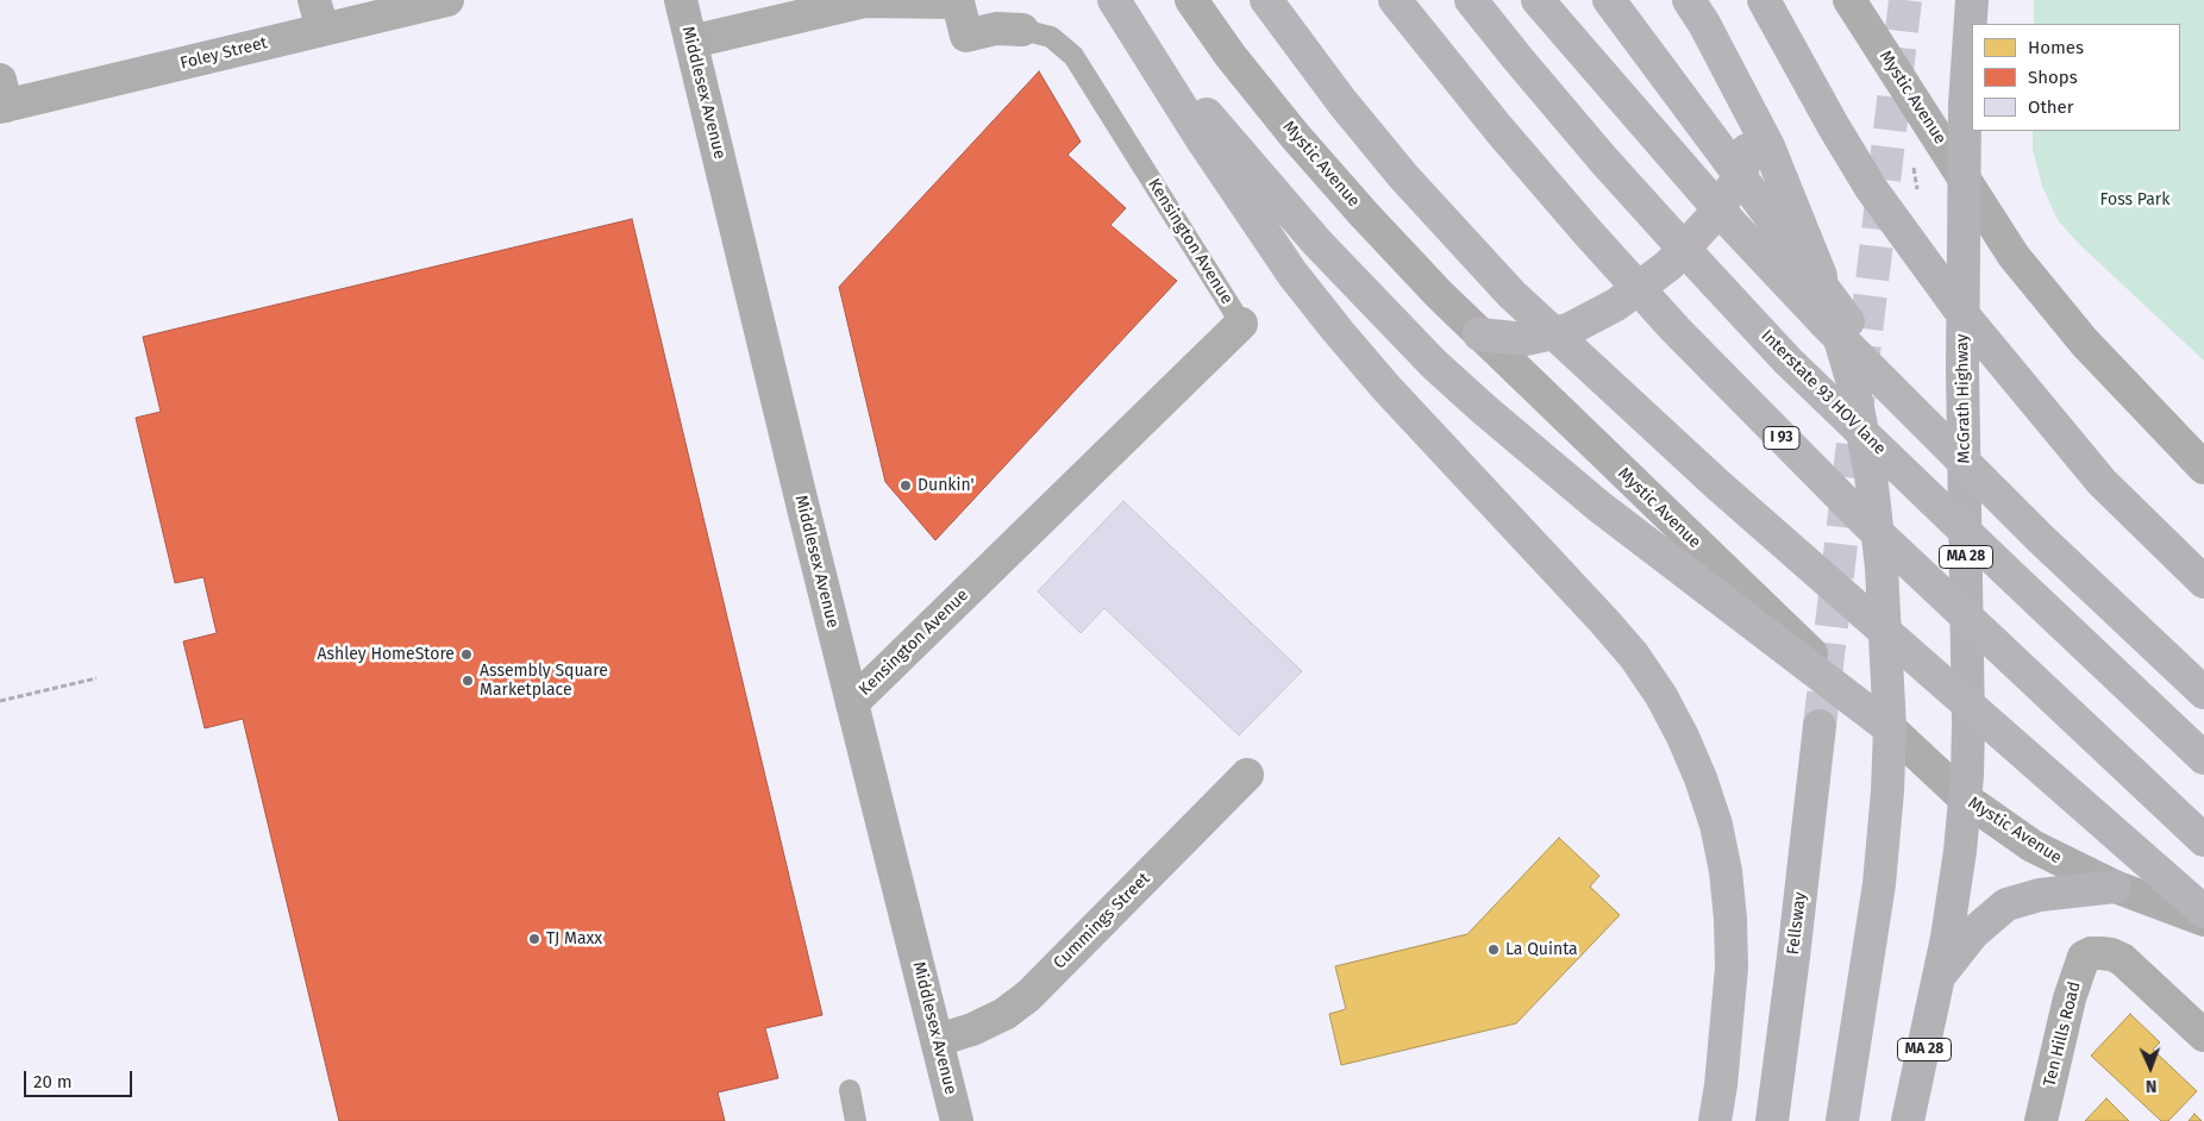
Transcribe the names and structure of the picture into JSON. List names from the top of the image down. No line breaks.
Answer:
{"streets":{"highway":["Interstate 93 HOV lane","McGrath Highway","I 93","MA 28","Fellsway"],"main road":["Middlesex Avenue","Mystic Avenue"],"street":["Foley Street","Kensington Avenue","Cummings Street","Ten Hills Road"]},"crossings":[["Middlesex Avenue","Kensington Avenue"],["Middlesex Avenue","Cummings Street"],["Mystic Avenue","McGrath Highway"],["Mystic Avenue","MA 28"],["McGrath Highway","MA 28"]],"parks":["Foss Park"],"places":["Dunkin'","Ashley HomeStore","Assembly Square Marketplace","TJ Maxx","La Quinta"],"legend":["Homes","Shops","Other"],"scale_bar":"20 m","north":"bottom"}
